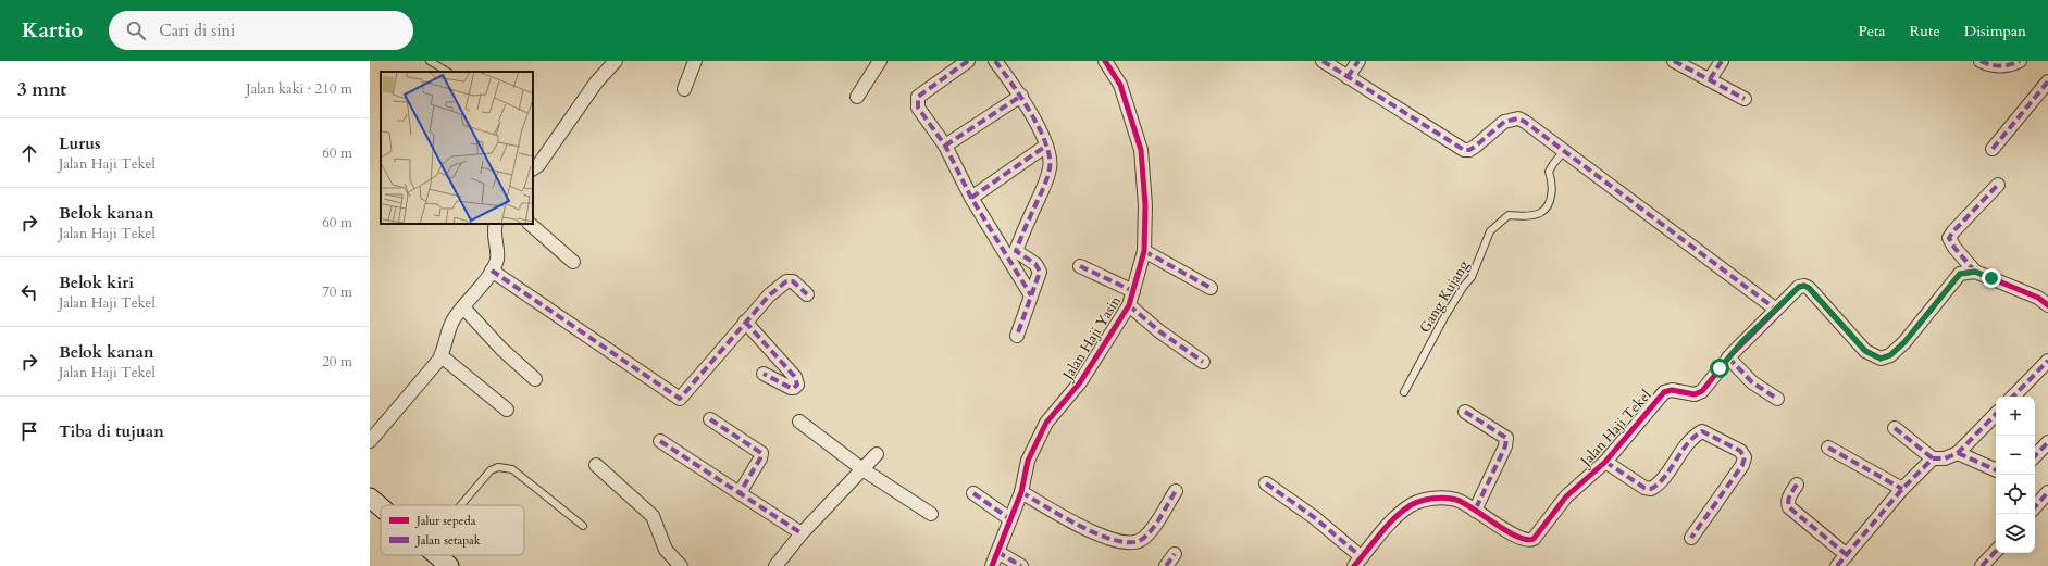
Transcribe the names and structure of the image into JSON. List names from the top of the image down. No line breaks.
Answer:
{"streets":{"street":["Jalan Haji Yasin","Jalan Haji Tekel"],"lane":["Gang Kujang"]},"legend":["Jalur sepeda","Jalan setapak"],"page":{"header":"Kartio","search":"Cari di sini","nav":["Peta","Rute","Disimpan"],"heading":["3 mnt","Jalan kaki · 210 m"],"list":[["Lurus","Jalan Haji Tekel","60 m"],["Belok kanan","Jalan Haji Tekel","60 m"],["Belok kiri","Jalan Haji Tekel","70 m"],["Belok kanan","Jalan Haji Tekel","20 m"],"Tiba di tujuan"],"map_buttons":["+","−"]}}
